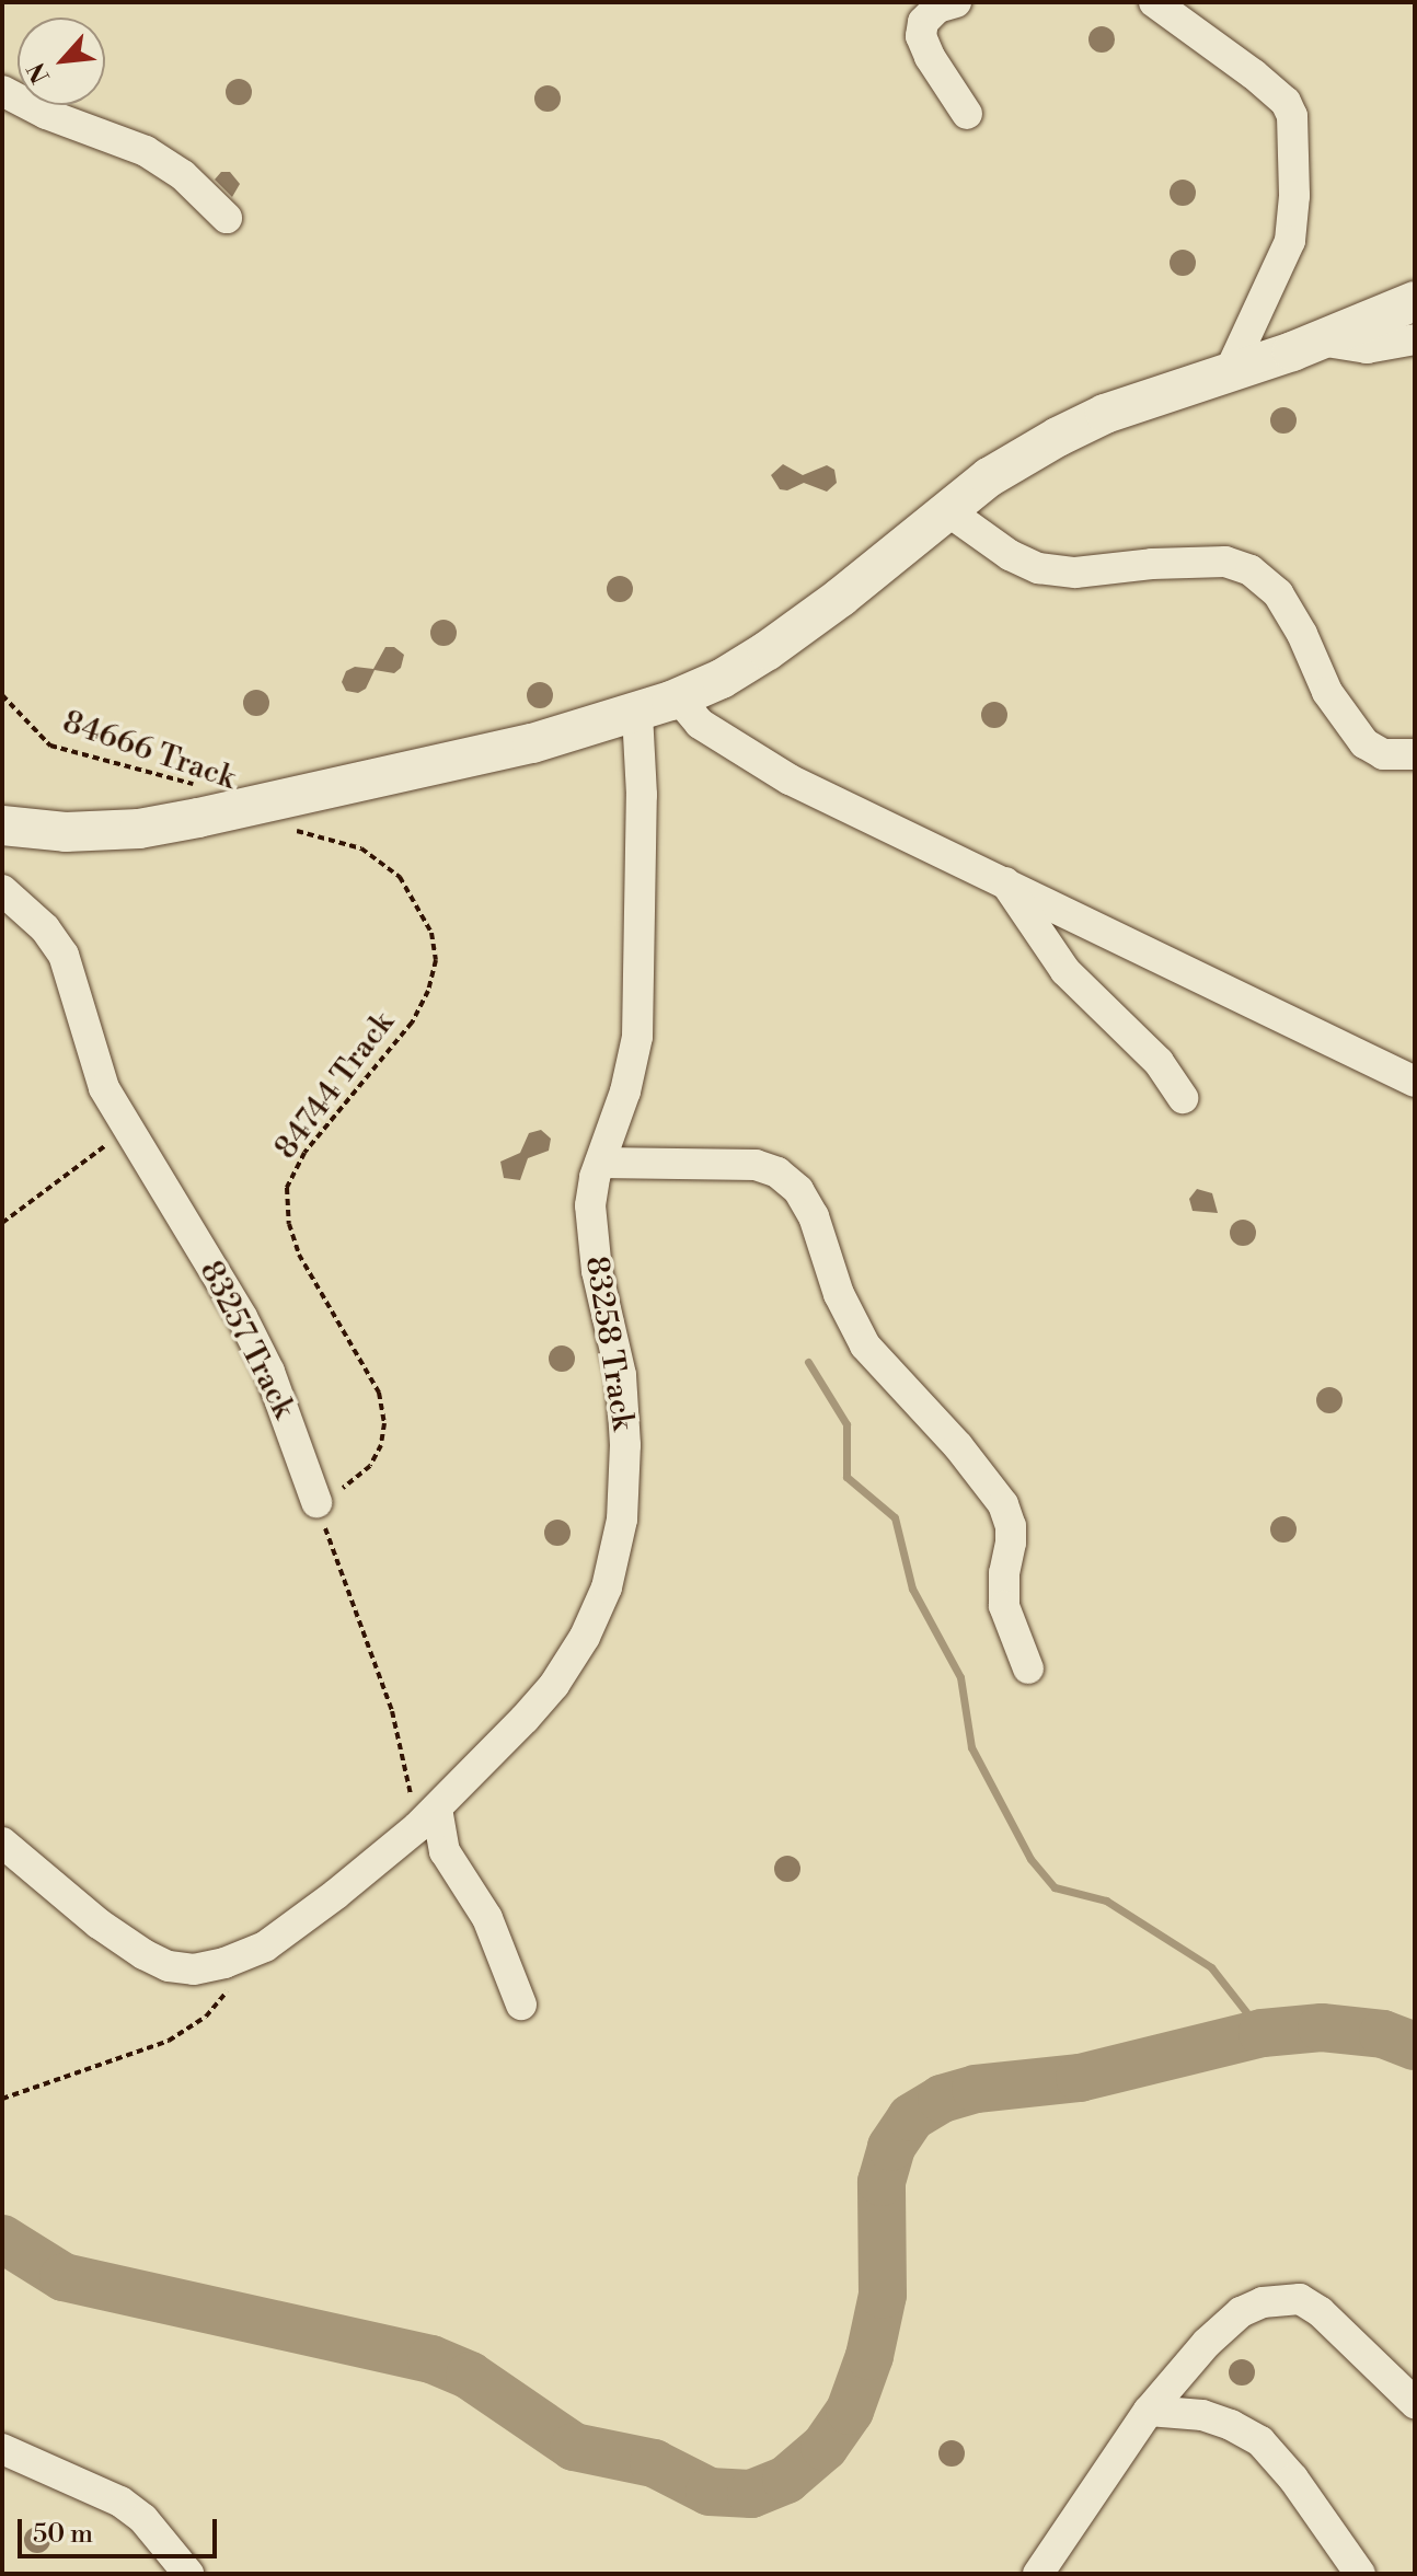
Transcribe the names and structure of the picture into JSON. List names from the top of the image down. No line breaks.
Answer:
{"streets":{"street":["83257 Track","83258 Track"],"path":["84666 Track","84744 Track"]},"crossings":[["84744 Track","83257 Track"]],"scale_bar":"50 m","north":"bottom left"}
